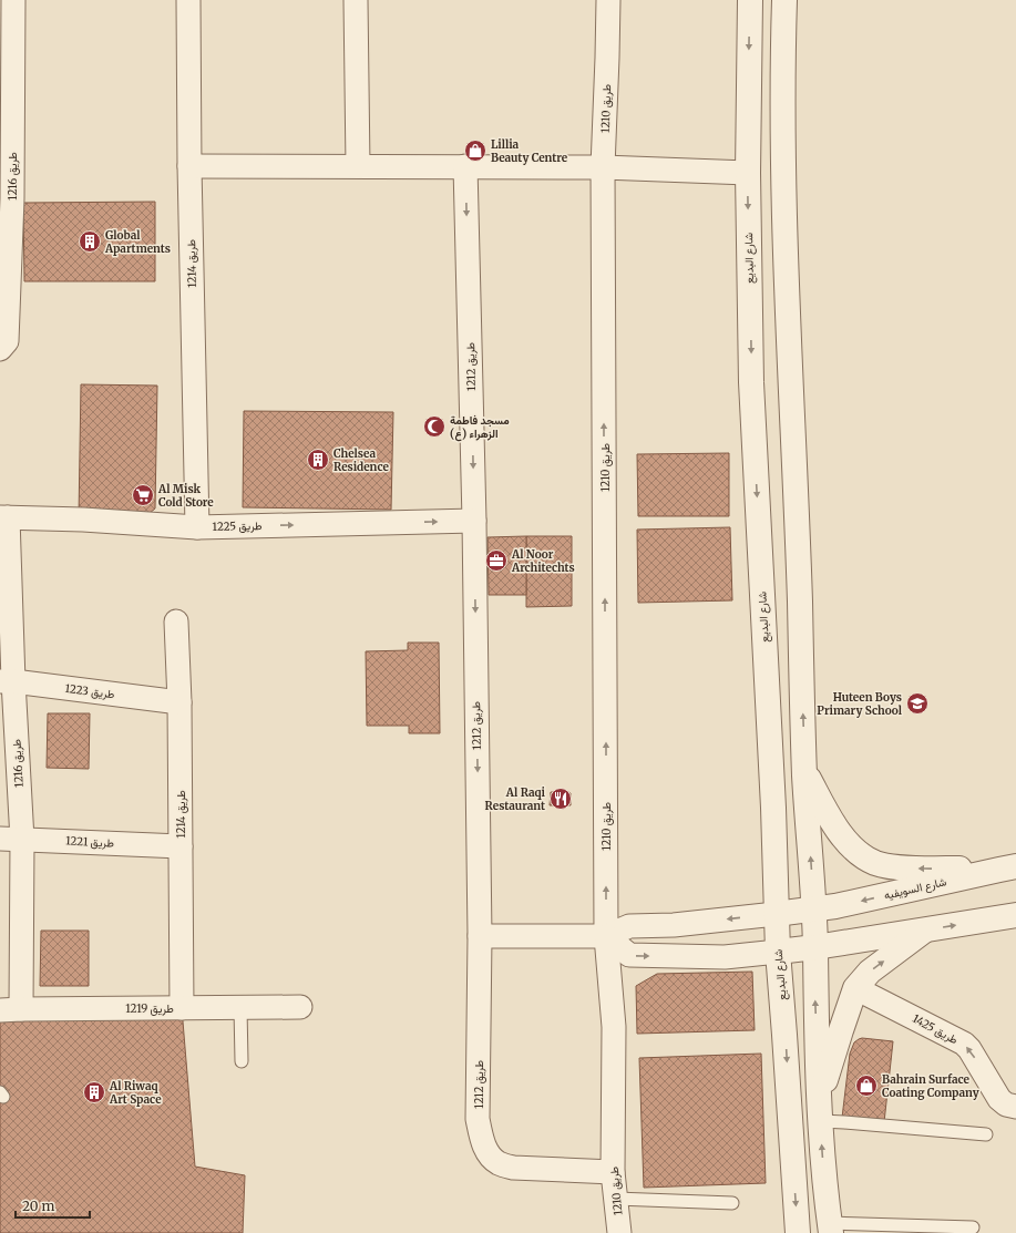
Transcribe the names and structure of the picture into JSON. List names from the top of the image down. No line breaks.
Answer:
{"streets":{"street":["طريق 1210","طريق 1216","شارع البديع","طريق 1214","طريق 1212","طريق 1225","طريق 1223","طريق 1221","شارع السويفيه","طريق 1219","طريق 1425"]},"crossings":[["طريق 1210","طريق 1212"],["طريق 1216","طريق 1225"],["طريق 1216","طريق 1223"],["طريق 1216","طريق 1221"],["طريق 1216","طريق 1219"],["طريق 1214","طريق 1225"],["طريق 1214","طريق 1223"],["طريق 1214","طريق 1221"],["طريق 1214","طريق 1219"],["طريق 1212","طريق 1225"]],"one_way":["طريق 1212","طريق 1225","طريق 1425"],"places":{"shop":["Lillia Beauty Centre","Bahrain Surface Coating Company"],"building":["Global Apartments","Chelsea Residence","Al Riwaq Art Space"],"mosque":["مسجد فاطمة الزهراء (ع)"],"supermarket":["Al Misk Cold Store"],"office":["Al Noor Architechts"],"school or university":["Huteen Boys Primary School"],"restaurant":["Al Raqi Restaurant"]},"scale_bar":"20 m"}
